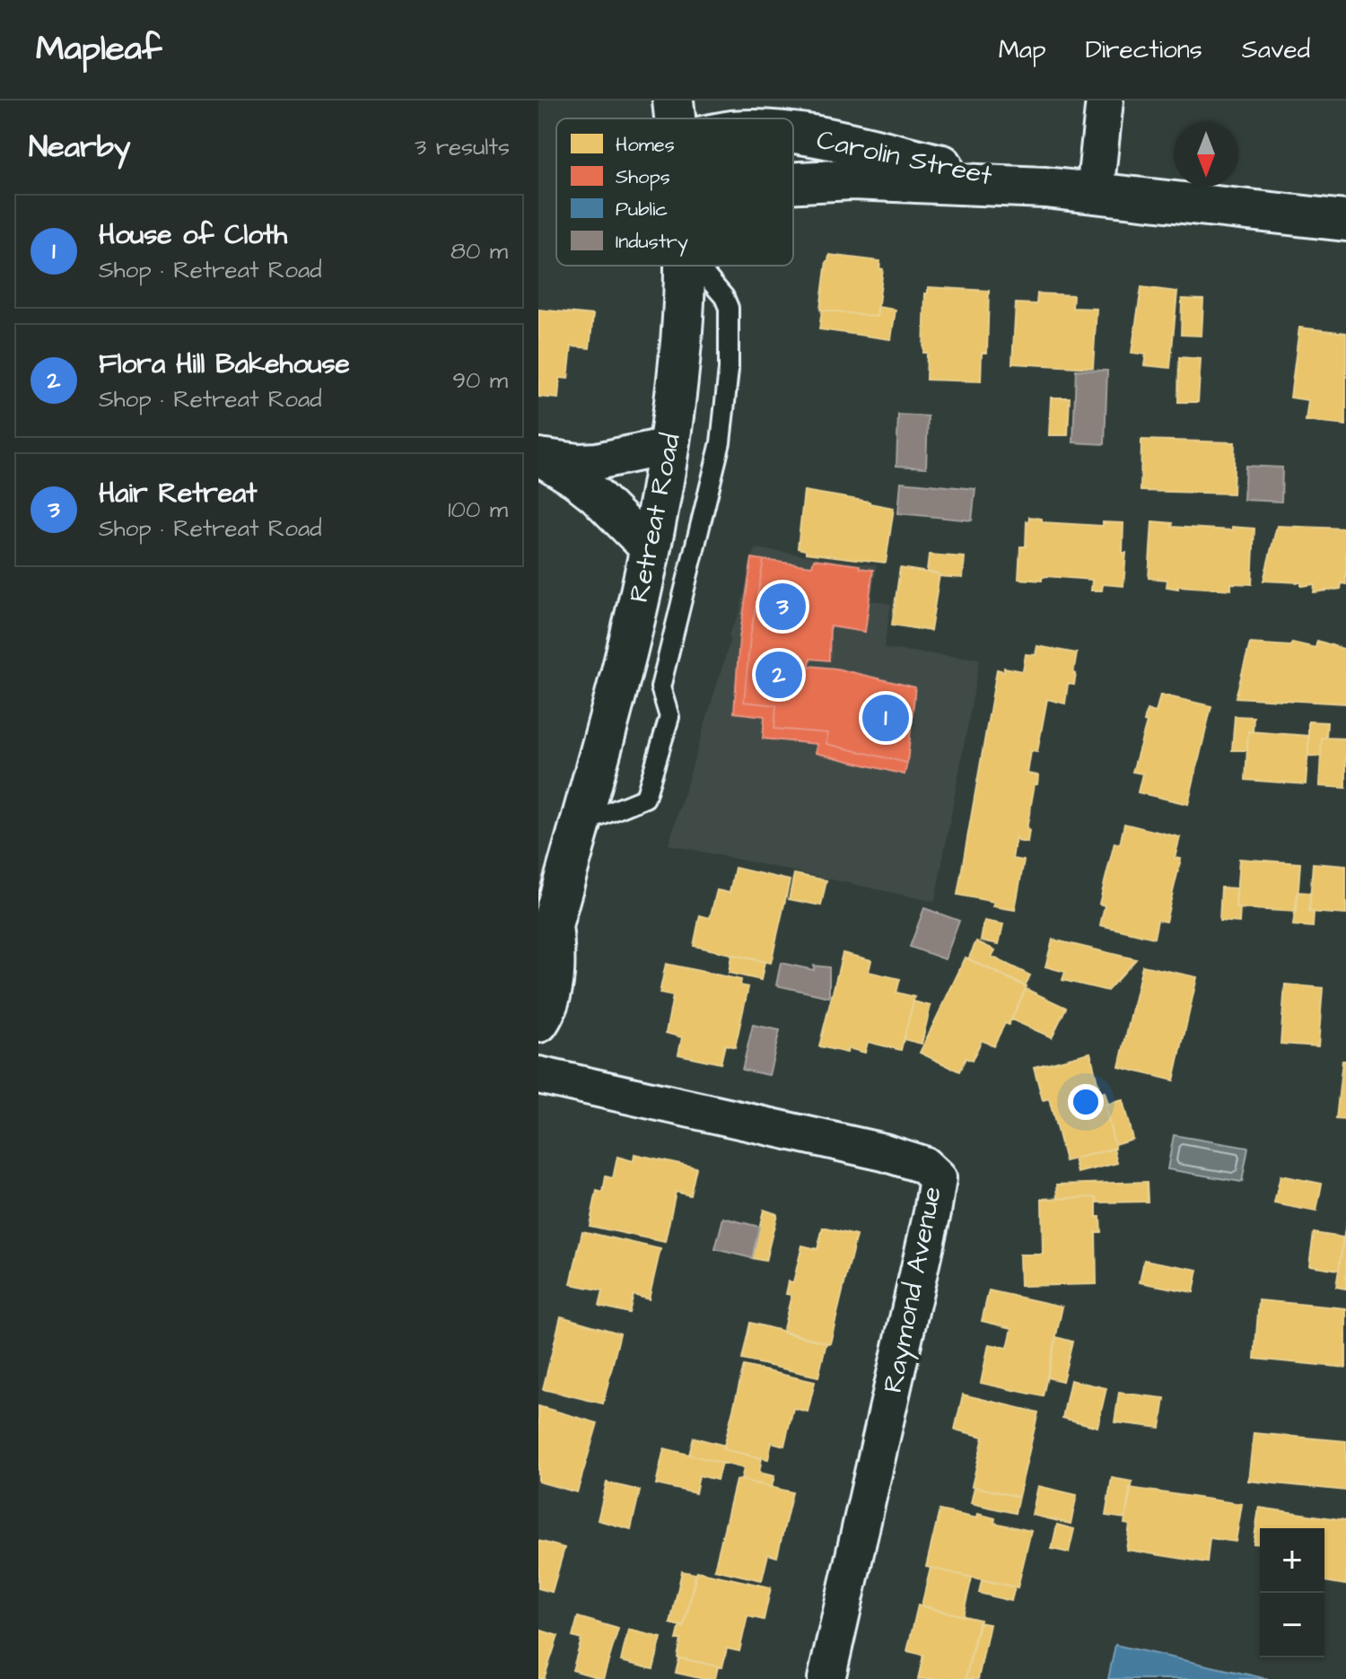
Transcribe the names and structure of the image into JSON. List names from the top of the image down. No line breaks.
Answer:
{"streets":{"street":["Carolin Street","Retreat Road","Raymond Avenue"]},"legend":["Homes","Shops","Public","Industry"],"north":"bottom","page":{"header":"Mapleaf","nav":["Map","Directions","Saved"],"heading":["Nearby","3 results"],"list":[{"mark":"1","name":"House of Cloth","note":"Shop · Retreat Road","value":"80 m"},{"mark":"2","name":"Flora Hill Bakehouse","note":"Shop · Retreat Road","value":"90 m"},{"mark":"3","name":"Hair Retreat","note":"Shop · Retreat Road","value":"100 m"}],"pins":["3","2","1"],"map_buttons":["+","−"]}}
